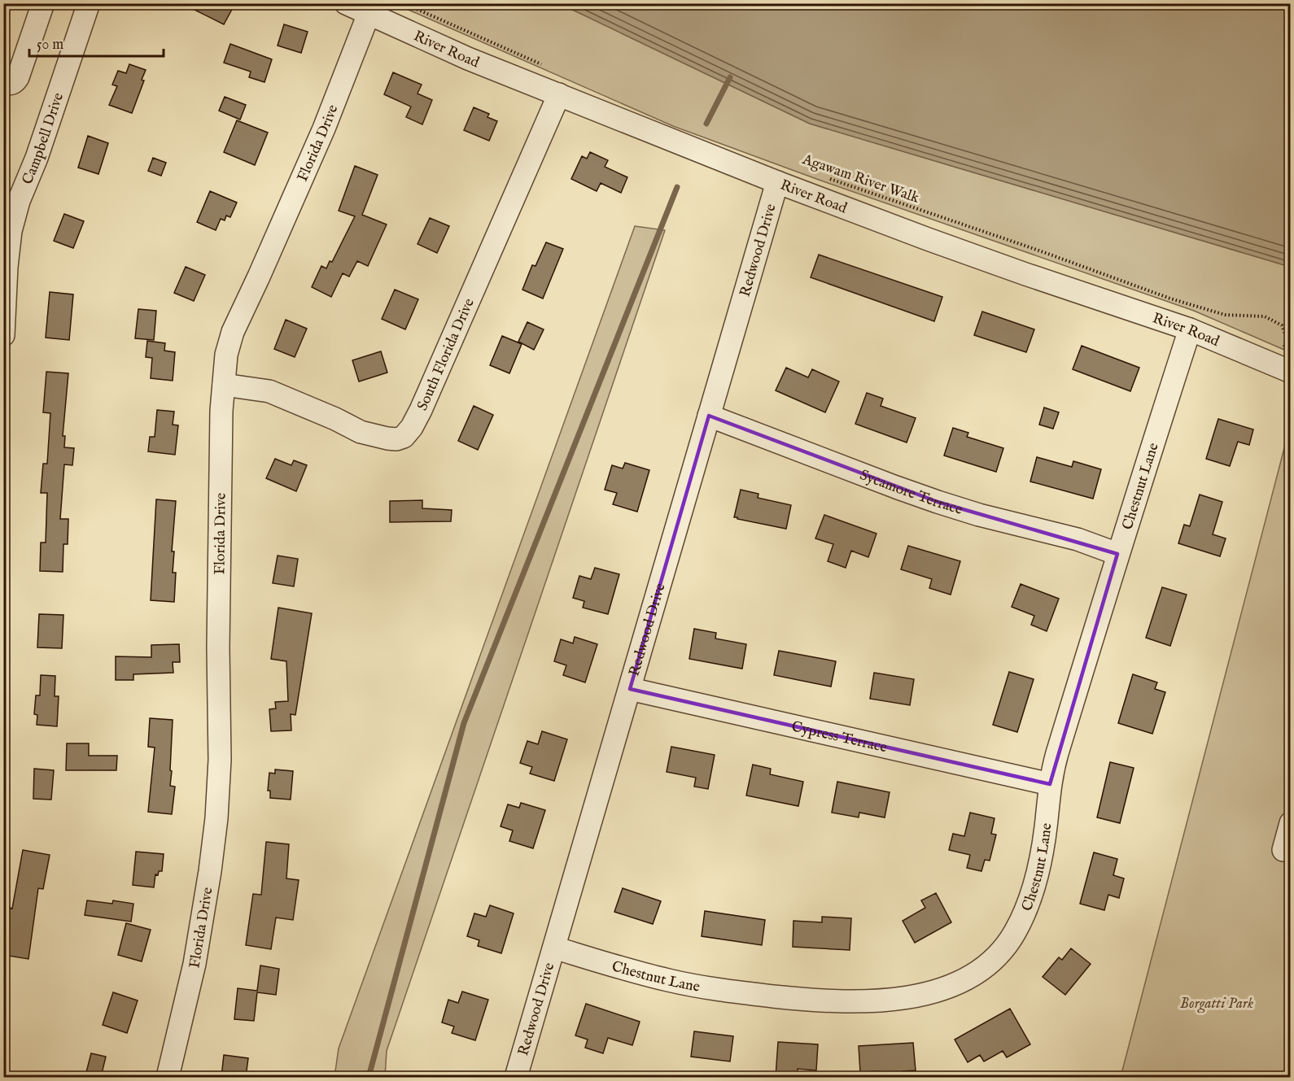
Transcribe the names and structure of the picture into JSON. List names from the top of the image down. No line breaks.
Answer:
{"streets":{"street":["River Road","Campbell Drive","Florida Drive","Redwood Drive","South Florida Drive","Chestnut Lane","Sycamore Terrace","Cypress Terrace"],"path":["Agawam River Walk"]},"crossings":[["River Road","Florida Drive"],["River Road","Agawam River Walk"],["River Road","Redwood Drive"],["River Road","South Florida Drive"],["River Road","Chestnut Lane"],["Florida Drive","South Florida Drive"],["Redwood Drive","Chestnut Lane"],["Redwood Drive","Sycamore Terrace"],["Redwood Drive","Cypress Terrace"],["Chestnut Lane","Sycamore Terrace"],["Chestnut Lane","Cypress Terrace"]],"parks":["Borgatti Park"],"scale_bar":"50 m"}
